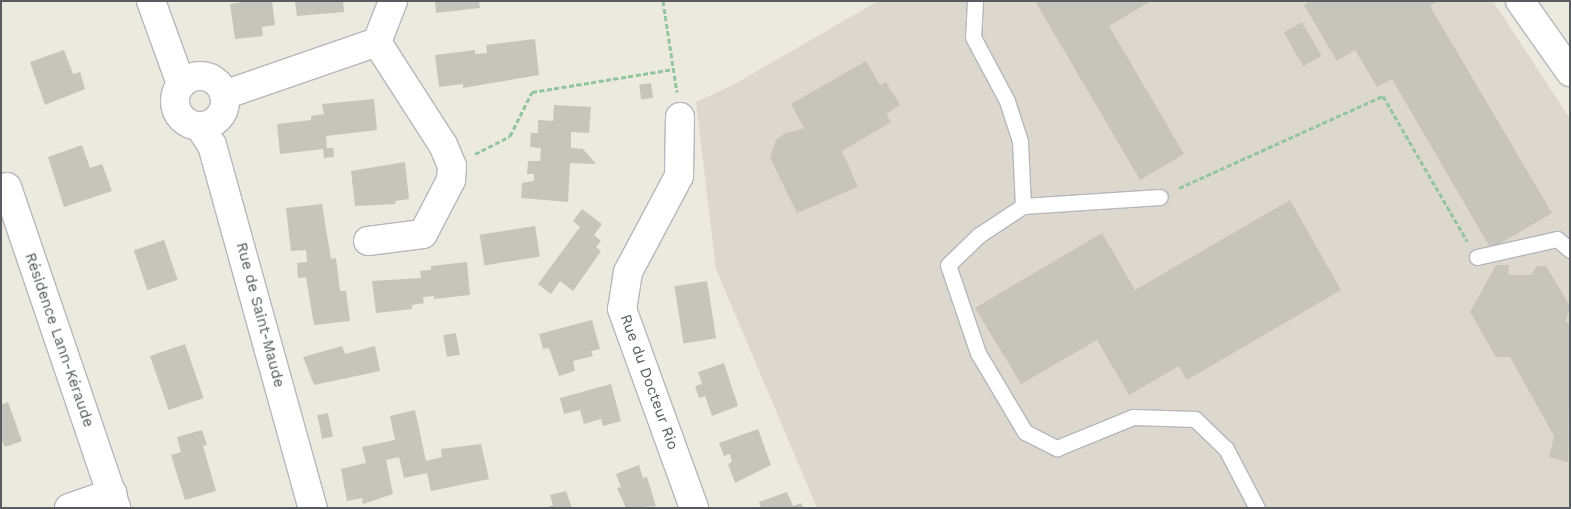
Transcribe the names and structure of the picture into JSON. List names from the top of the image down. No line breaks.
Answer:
{"streets":{"street":["Rue de Saint-Maude","Résidence Lann-Kéraude","Rue du Docteur Rio"]}}
